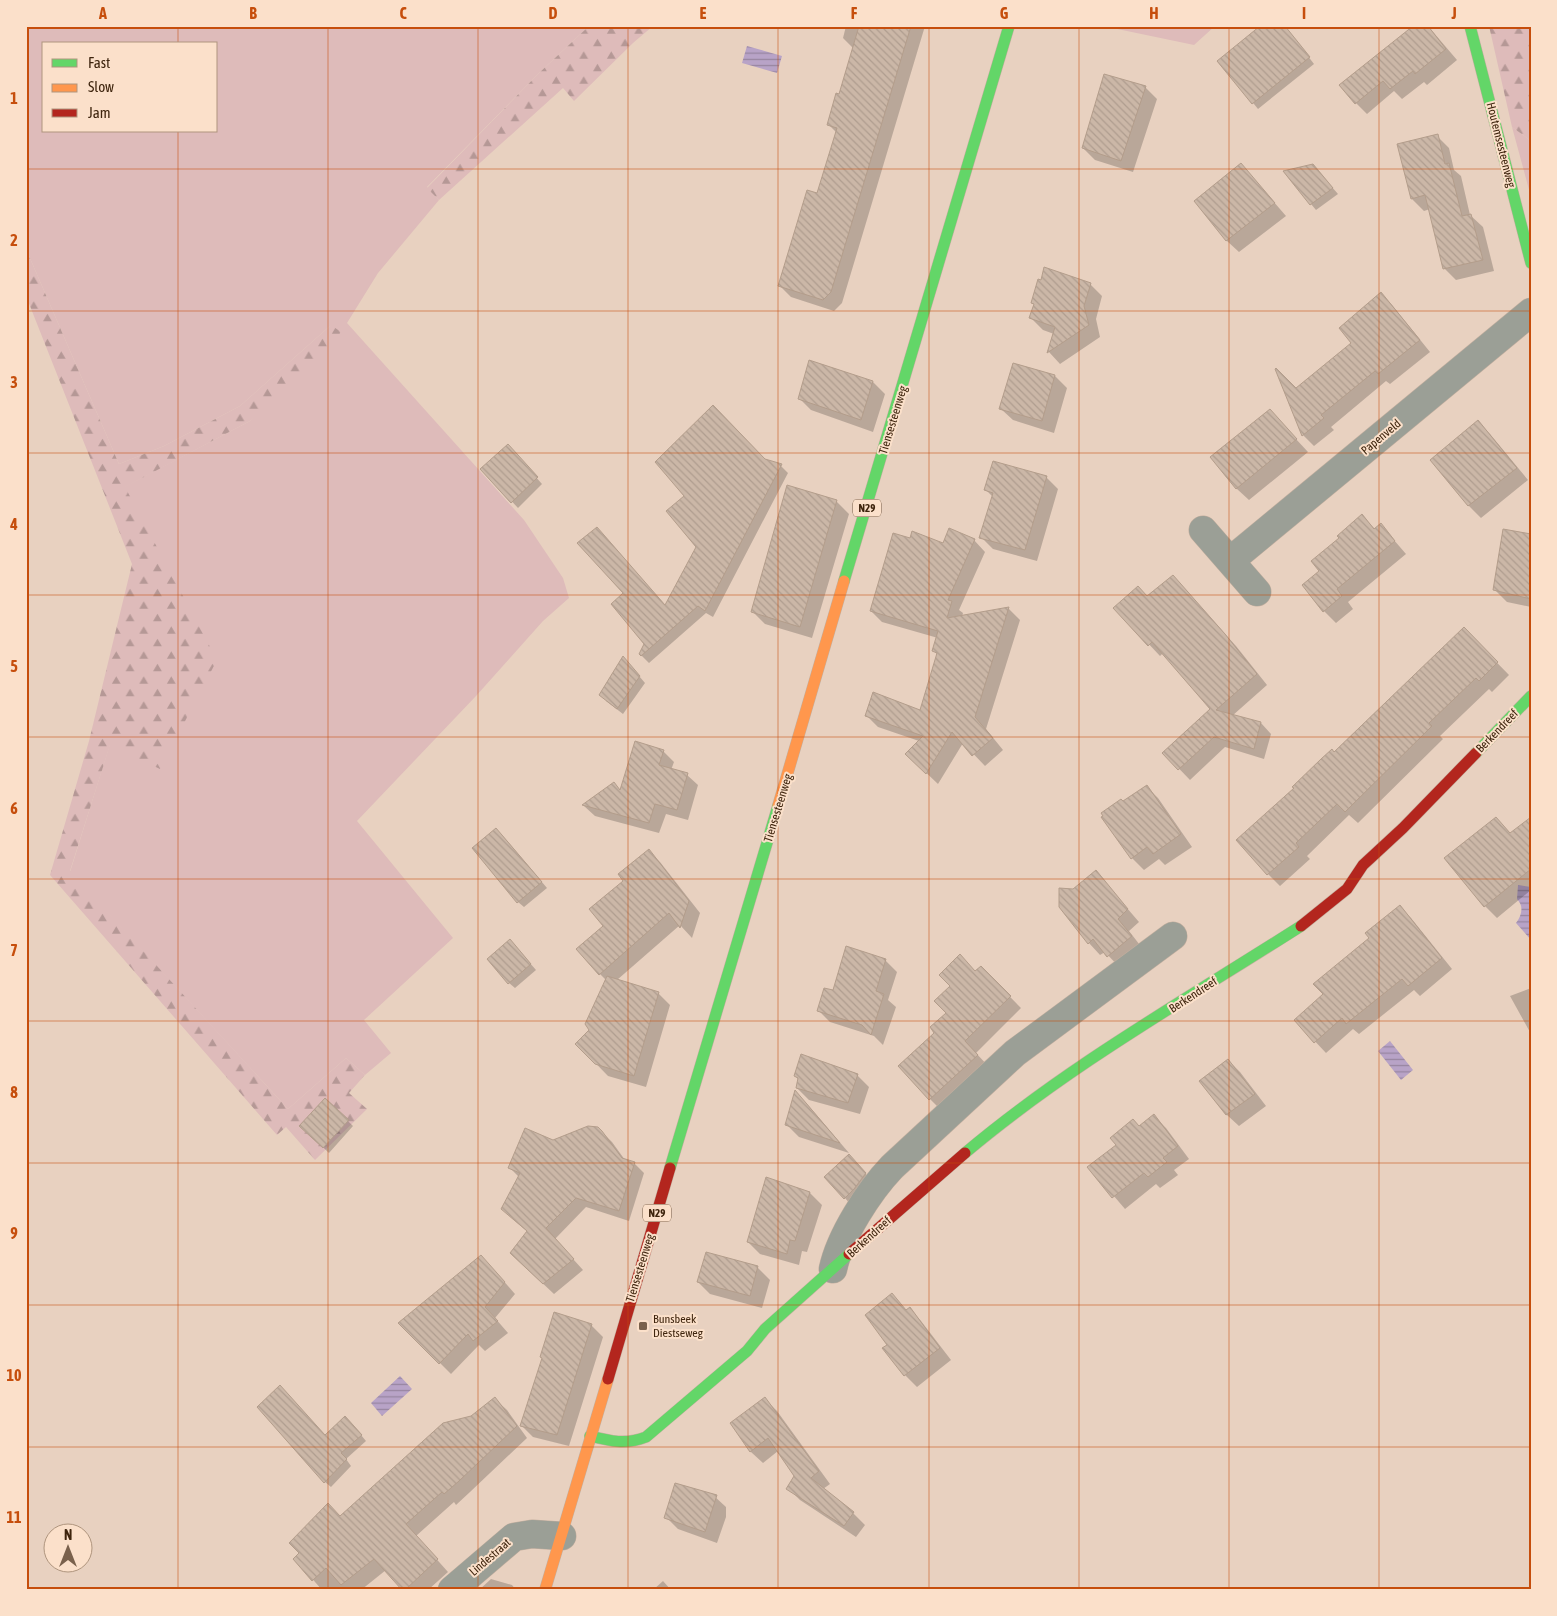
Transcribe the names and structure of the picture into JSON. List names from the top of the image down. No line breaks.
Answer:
{"streets":{"main road":["Houtemsesteenweg","Tiensesteenweg","N29","Berkendreef"],"street":["Papenveld","Lindestraat"]},"crossings":[["Tiensesteenweg","Berkendreef"],["Tiensesteenweg","Lindestraat"]],"places":{"transit":["Bunsbeek Diestseweg"]},"legend":["Fast","Slow","Jam"],"north":"top","grid":{"columns":["A","B","C","D","E","F","G","H","I","J"],"rows":["1","2","3","4","5","6","7","8","9","10","11"]}}
